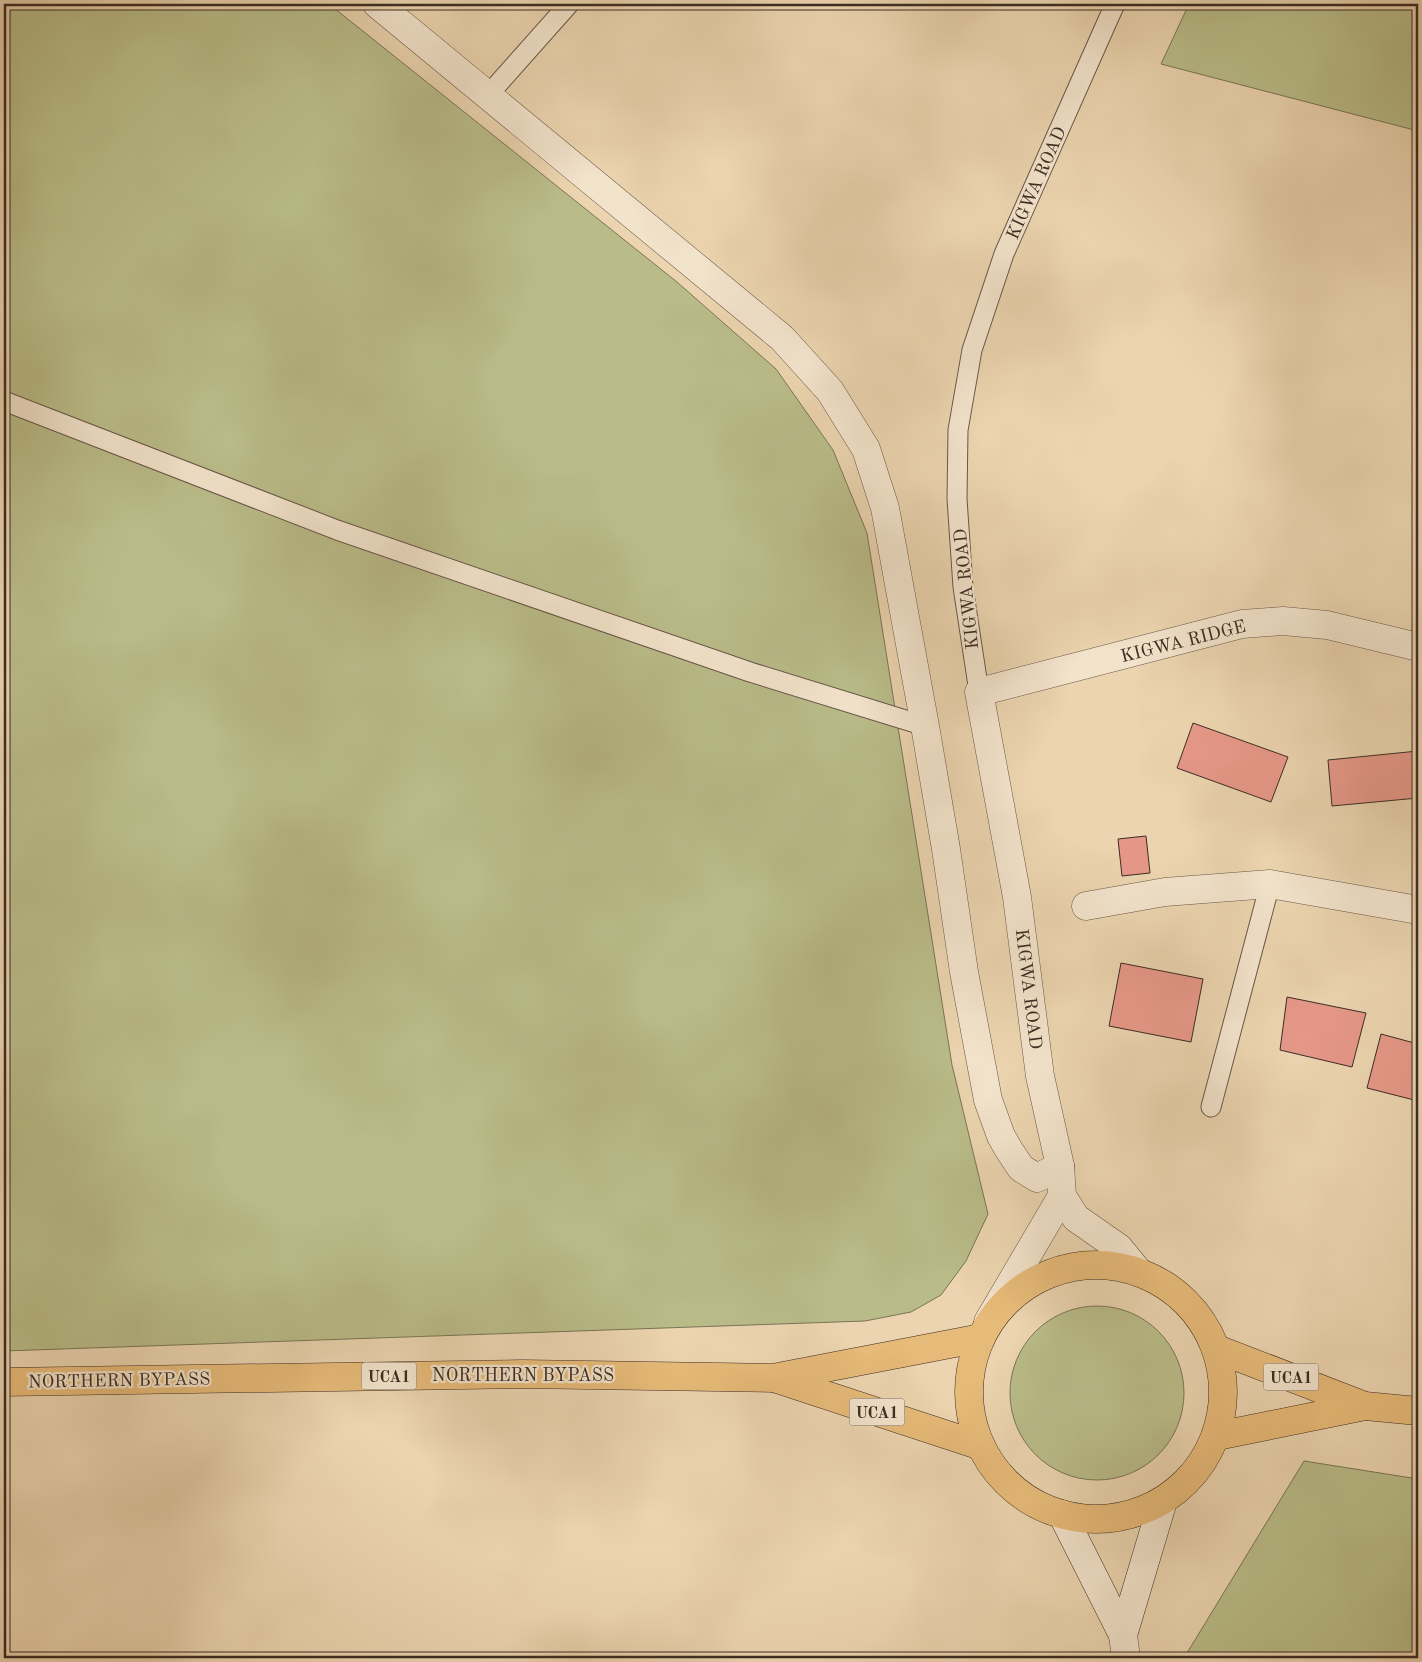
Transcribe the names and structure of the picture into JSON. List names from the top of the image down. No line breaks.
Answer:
{"streets":{"main road":["NORTHERN BYPASS","UCA1"],"street":["KIGWA ROAD","KIGWA RIDGE"]},"crossings":[["KIGWA ROAD","KIGWA RIDGE"],["NORTHERN BYPASS","UCA1"]]}
